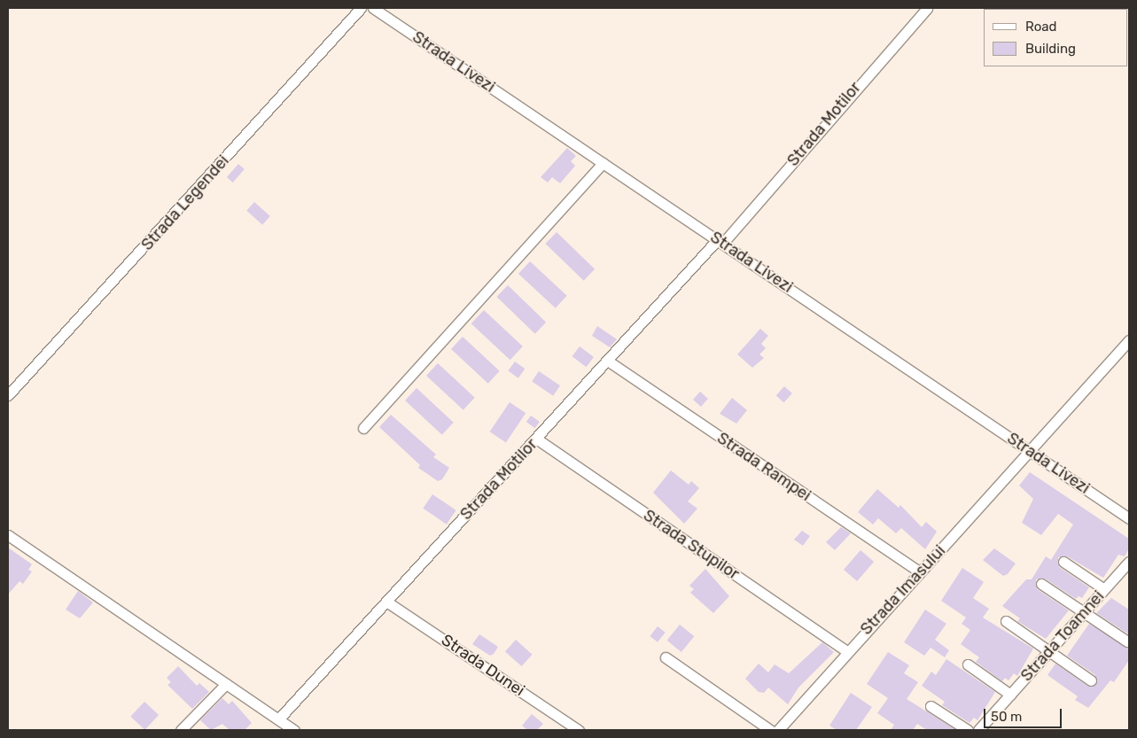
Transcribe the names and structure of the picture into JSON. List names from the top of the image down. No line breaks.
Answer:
{"streets":{"street":["Strada Livezi","Strada Motilor","Strada Legendei","Strada Rampei","Strada Stupilor","Strada Imasului","Strada Toamnei","Strada Dunei"]},"crossings":[["Strada Livezi","Strada Motilor"],["Strada Livezi","Strada Imasului"],["Strada Motilor","Strada Rampei"],["Strada Motilor","Strada Stupilor"],["Strada Motilor","Strada Dunei"],["Strada Rampei","Strada Imasului"],["Strada Stupilor","Strada Imasului"]],"legend":["Road","Building"],"scale_bar":"50 m"}
